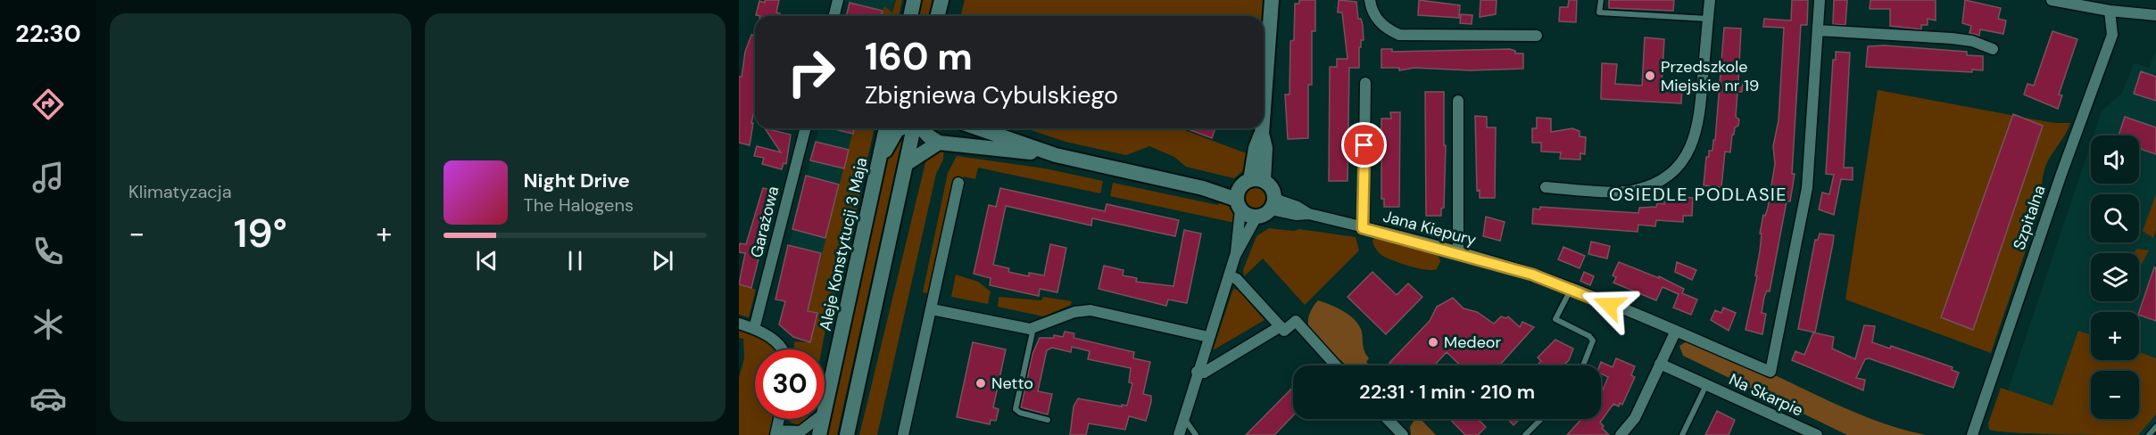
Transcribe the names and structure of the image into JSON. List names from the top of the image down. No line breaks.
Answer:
{"streets":{"street":["Szpitalna","Garażowa","Jana Kiepury","Aleje Konstytucji 3 Maja","Na Skarpie"]},"districts":["OSIEDLE PODLASIE"],"places":["Przedszkole Miejskie nr 19","Medeor","Netto"],"page":{"tabs":"22:30","tile":"Klimatyzacja","turn":["160 m","Zbigniewa Cybulskiego"],"map_buttons":["+","−"],"song":["Night Drive","The Halogens"],"heat":["−","19°","+"],"limit":"30","trip":"22:31 · 1 min · 210 m"}}
